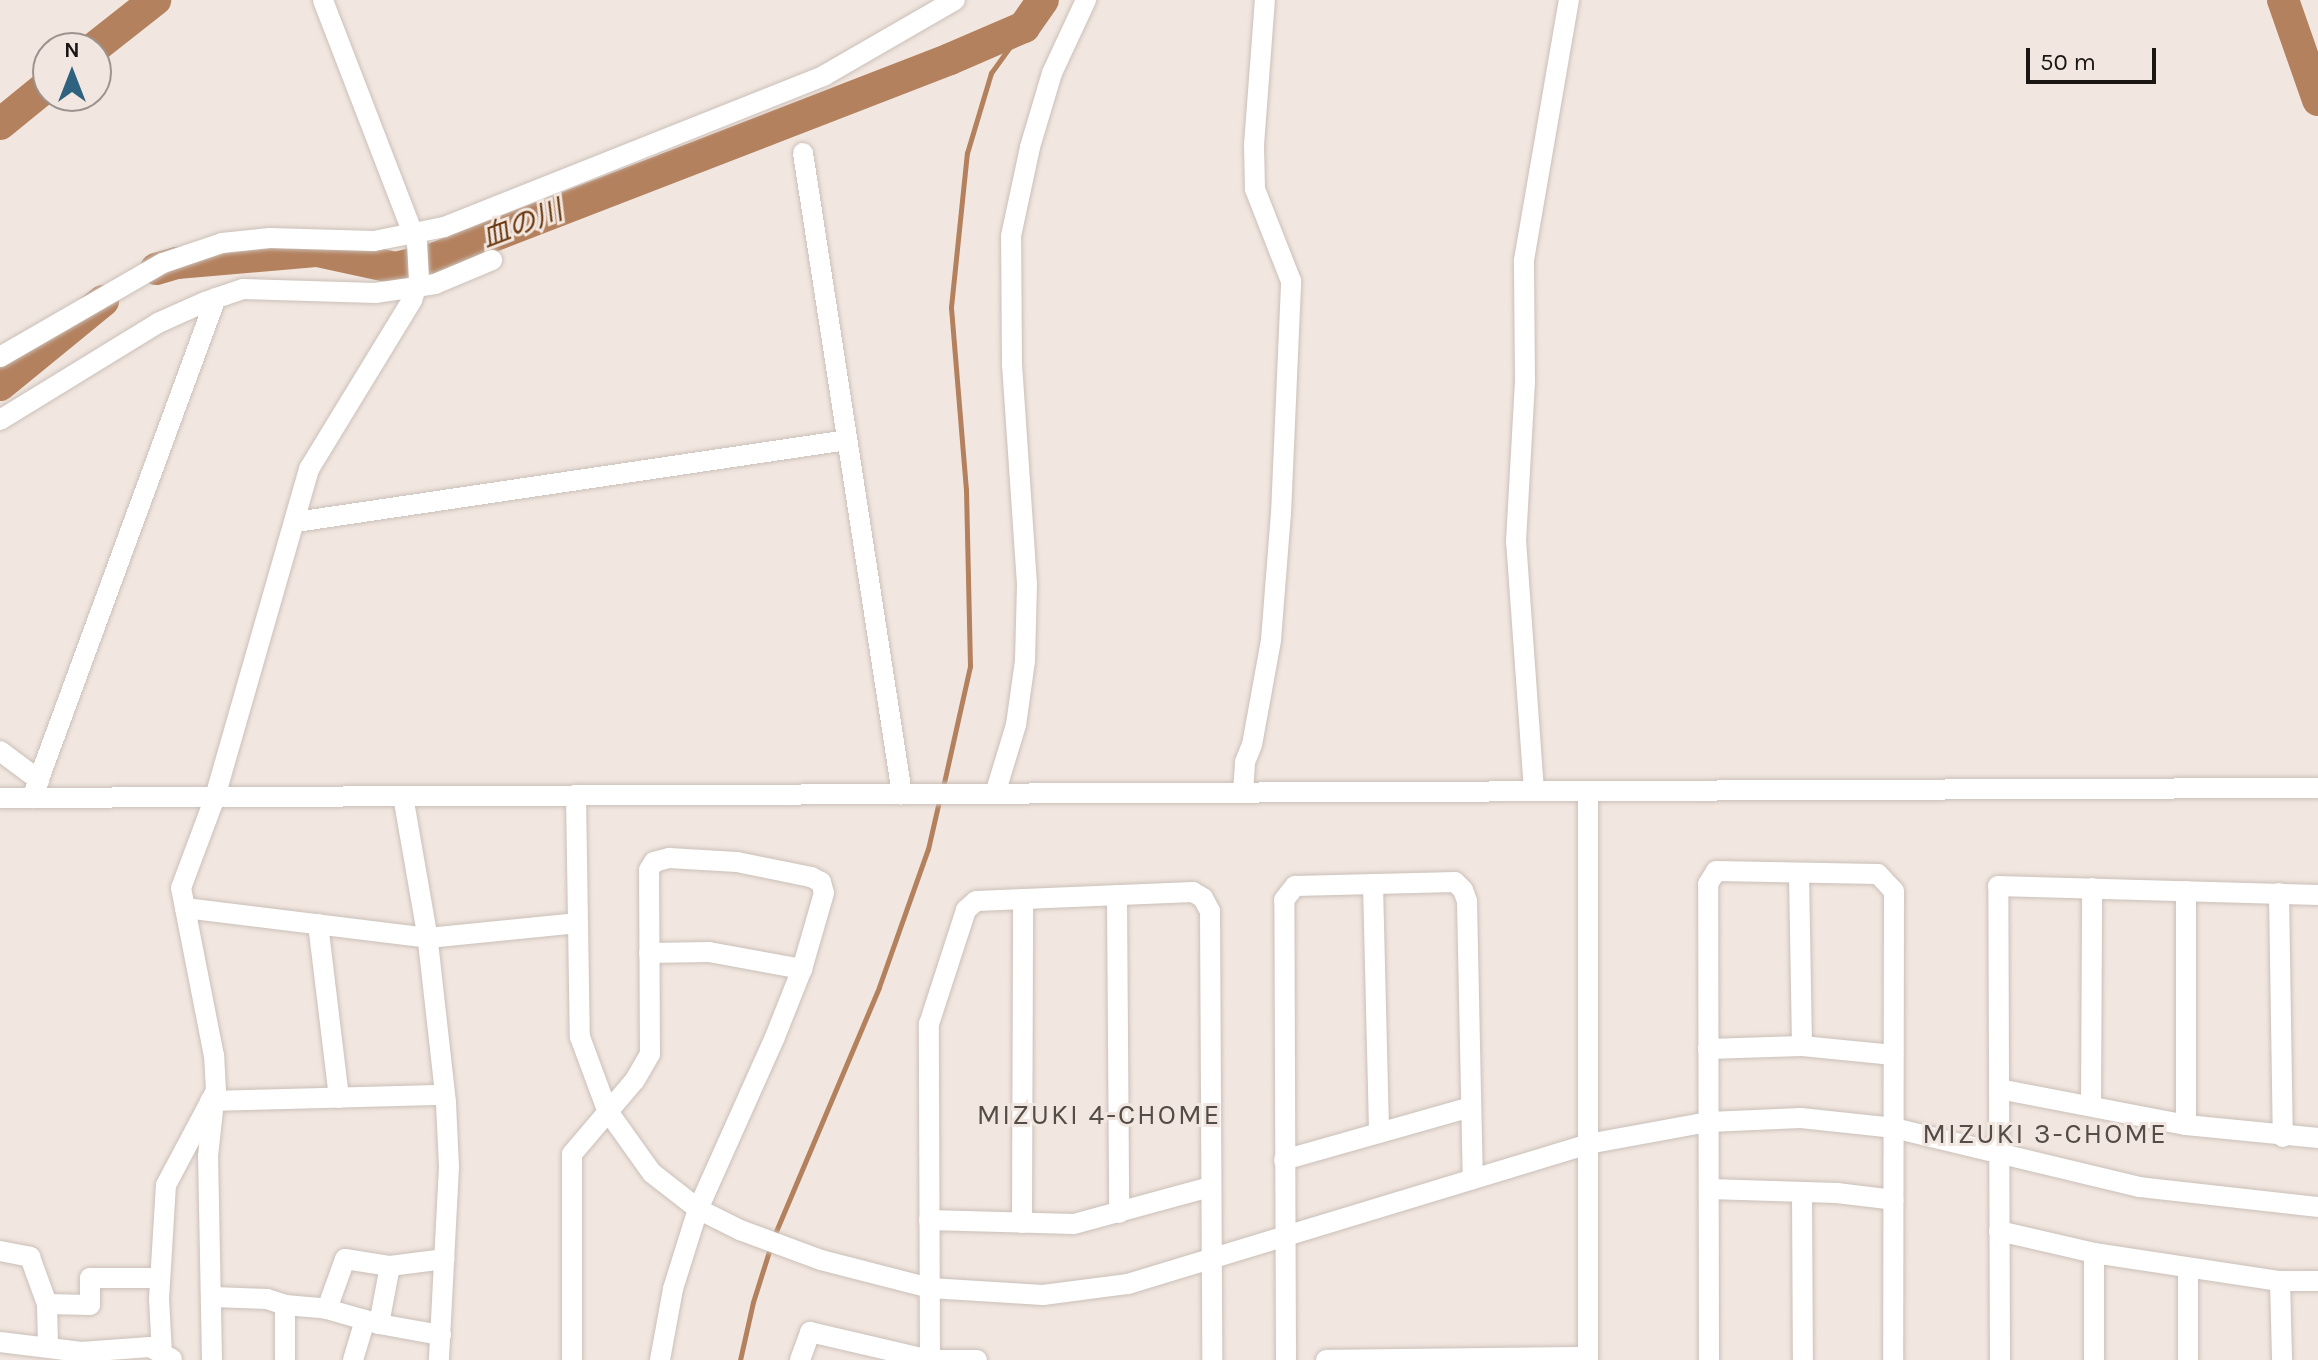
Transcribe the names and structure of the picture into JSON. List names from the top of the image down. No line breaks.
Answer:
{"districts":["MIZUKI 4-CHOME","MIZUKI 3-CHOME"],"water":["血の川"],"scale_bar":"50 m","north":"top"}
